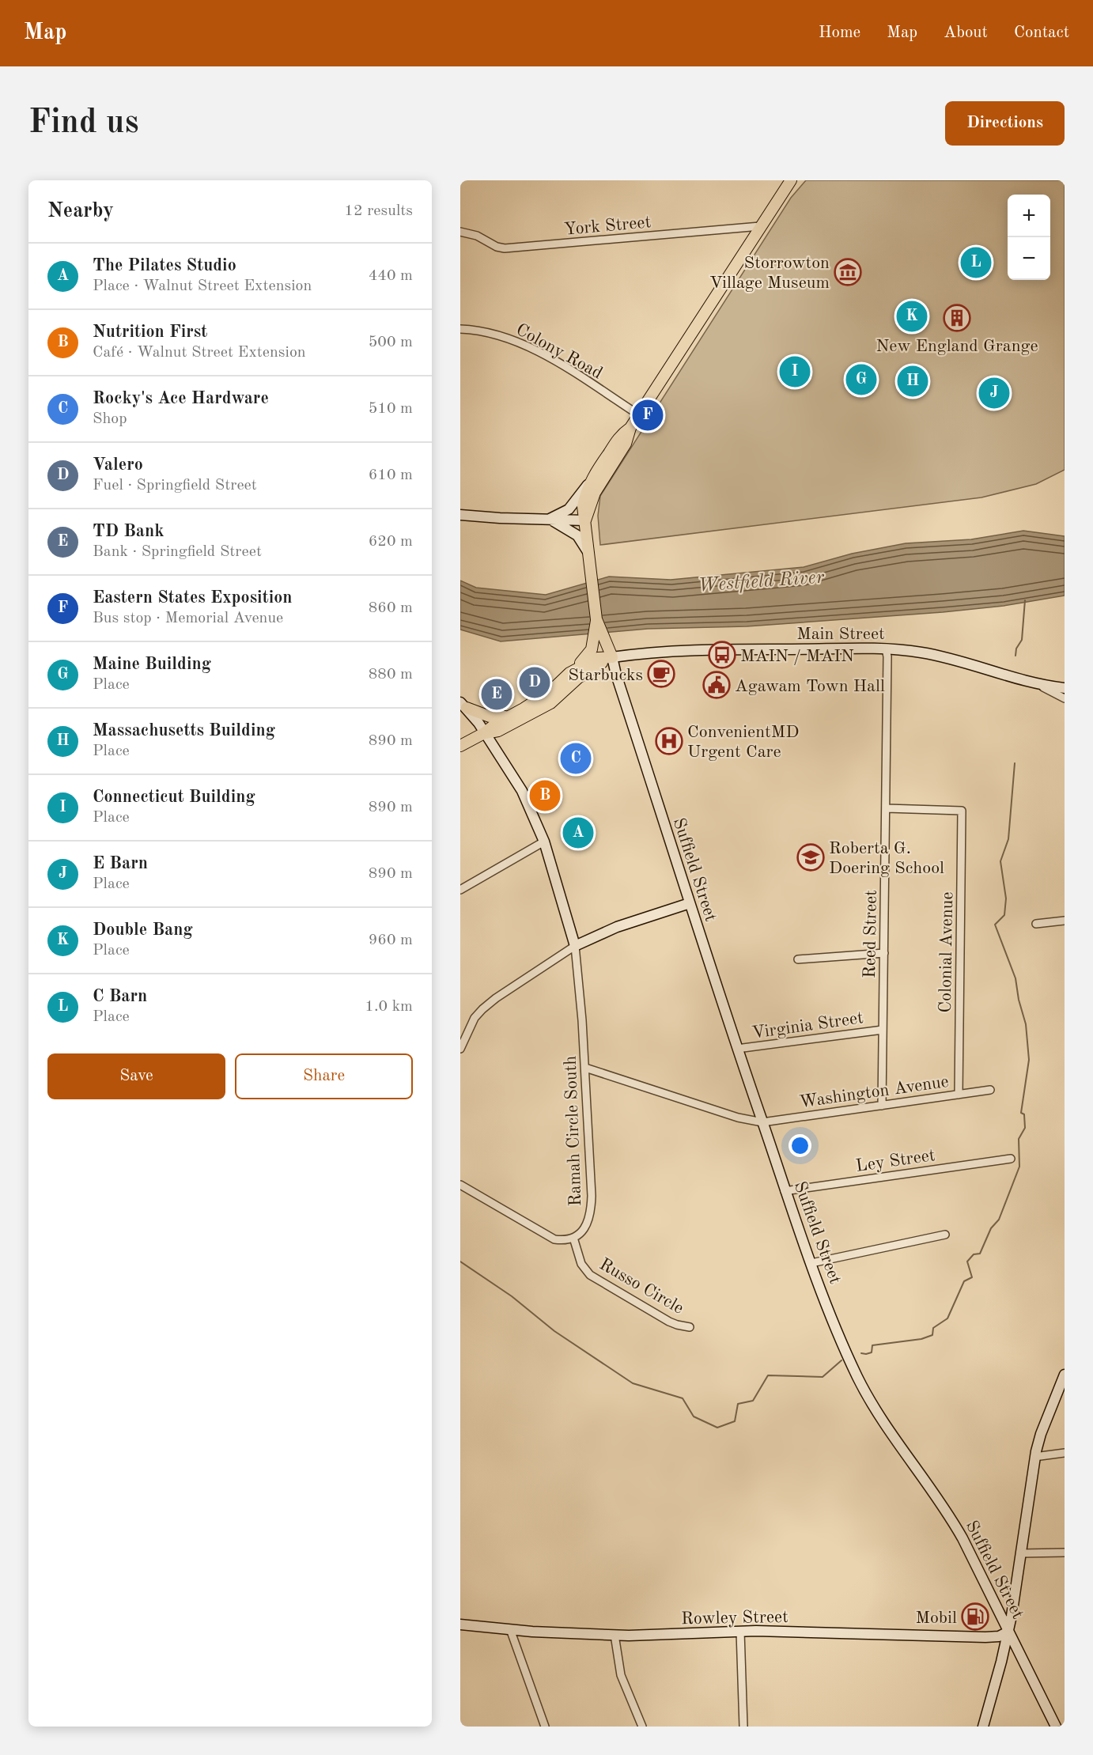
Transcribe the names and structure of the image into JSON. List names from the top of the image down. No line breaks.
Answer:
{"streets":{"main road":["Main Street","Suffield Street","Rowley Street"],"street":["York Street","Colony Road","Reed Street","Colonial Avenue","Virginia Street","Washington Avenue","Ramah Circle South","Ley Street","Russo Circle"]},"crossings":[["Main Street","Suffield Street"],["Main Street","Reed Street"],["Suffield Street","Virginia Street"],["Suffield Street","Washington Avenue"],["Suffield Street","Ley Street"],["Suffield Street","Rowley Street"],["Reed Street","Colonial Avenue"],["Reed Street","Virginia Street"],["Reed Street","Washington Avenue"],["Colonial Avenue","Washington Avenue"],["Washington Avenue","Ramah Circle South"],["Ramah Circle South","Russo Circle"]],"water":["Westfield River"],"places":{"museum":["Storrowton Village Museum"],"building":["New England Grange"],"bus stop":["MAIN / MAIN"],"cafe":["Starbucks"],"public building":["Agawam Town Hall"],"hospital":["ConvenientMD Urgent Care"],"school or university":["Roberta G. Doering School"],"fuel station":["Mobil"]},"page":{"header":"Map","nav":["Home","Map","About","Contact"],"buttons":["Directions",["Save","Share"]],"title":"Find us","heading":["Nearby","12 results"],"map_buttons":["+","−"],"list":[{"mark":"A","name":"The Pilates Studio","note":"Place · Walnut Street Extension","value":"440 m"},{"mark":"B","name":"Nutrition First","note":"Café · Walnut Street Extension","value":"500 m"},{"mark":"C","name":"Rocky's Ace Hardware","note":"Shop","value":"510 m"},{"mark":"D","name":"Valero","note":"Fuel · Springfield Street","value":"610 m"},{"mark":"E","name":"TD Bank","note":"Bank · Springfield Street","value":"620 m"},{"mark":"F","name":"Eastern States Exposition","note":"Bus stop · Memorial Avenue","value":"860 m"},{"mark":"G","name":"Maine Building","note":"Place","value":"880 m"},{"mark":"H","name":"Massachusetts Building","note":"Place","value":"890 m"},{"mark":"I","name":"Connecticut Building","note":"Place","value":"890 m"},{"mark":"J","name":"E Barn","note":"Place","value":"890 m"},{"mark":"K","name":"Double Bang","note":"Place","value":"960 m"},{"mark":"L","name":"C Barn","note":"Place","value":"1.0 km"}],"pins":["L","K","I","G","H","J","F","D","E","C","B","A"]}}
